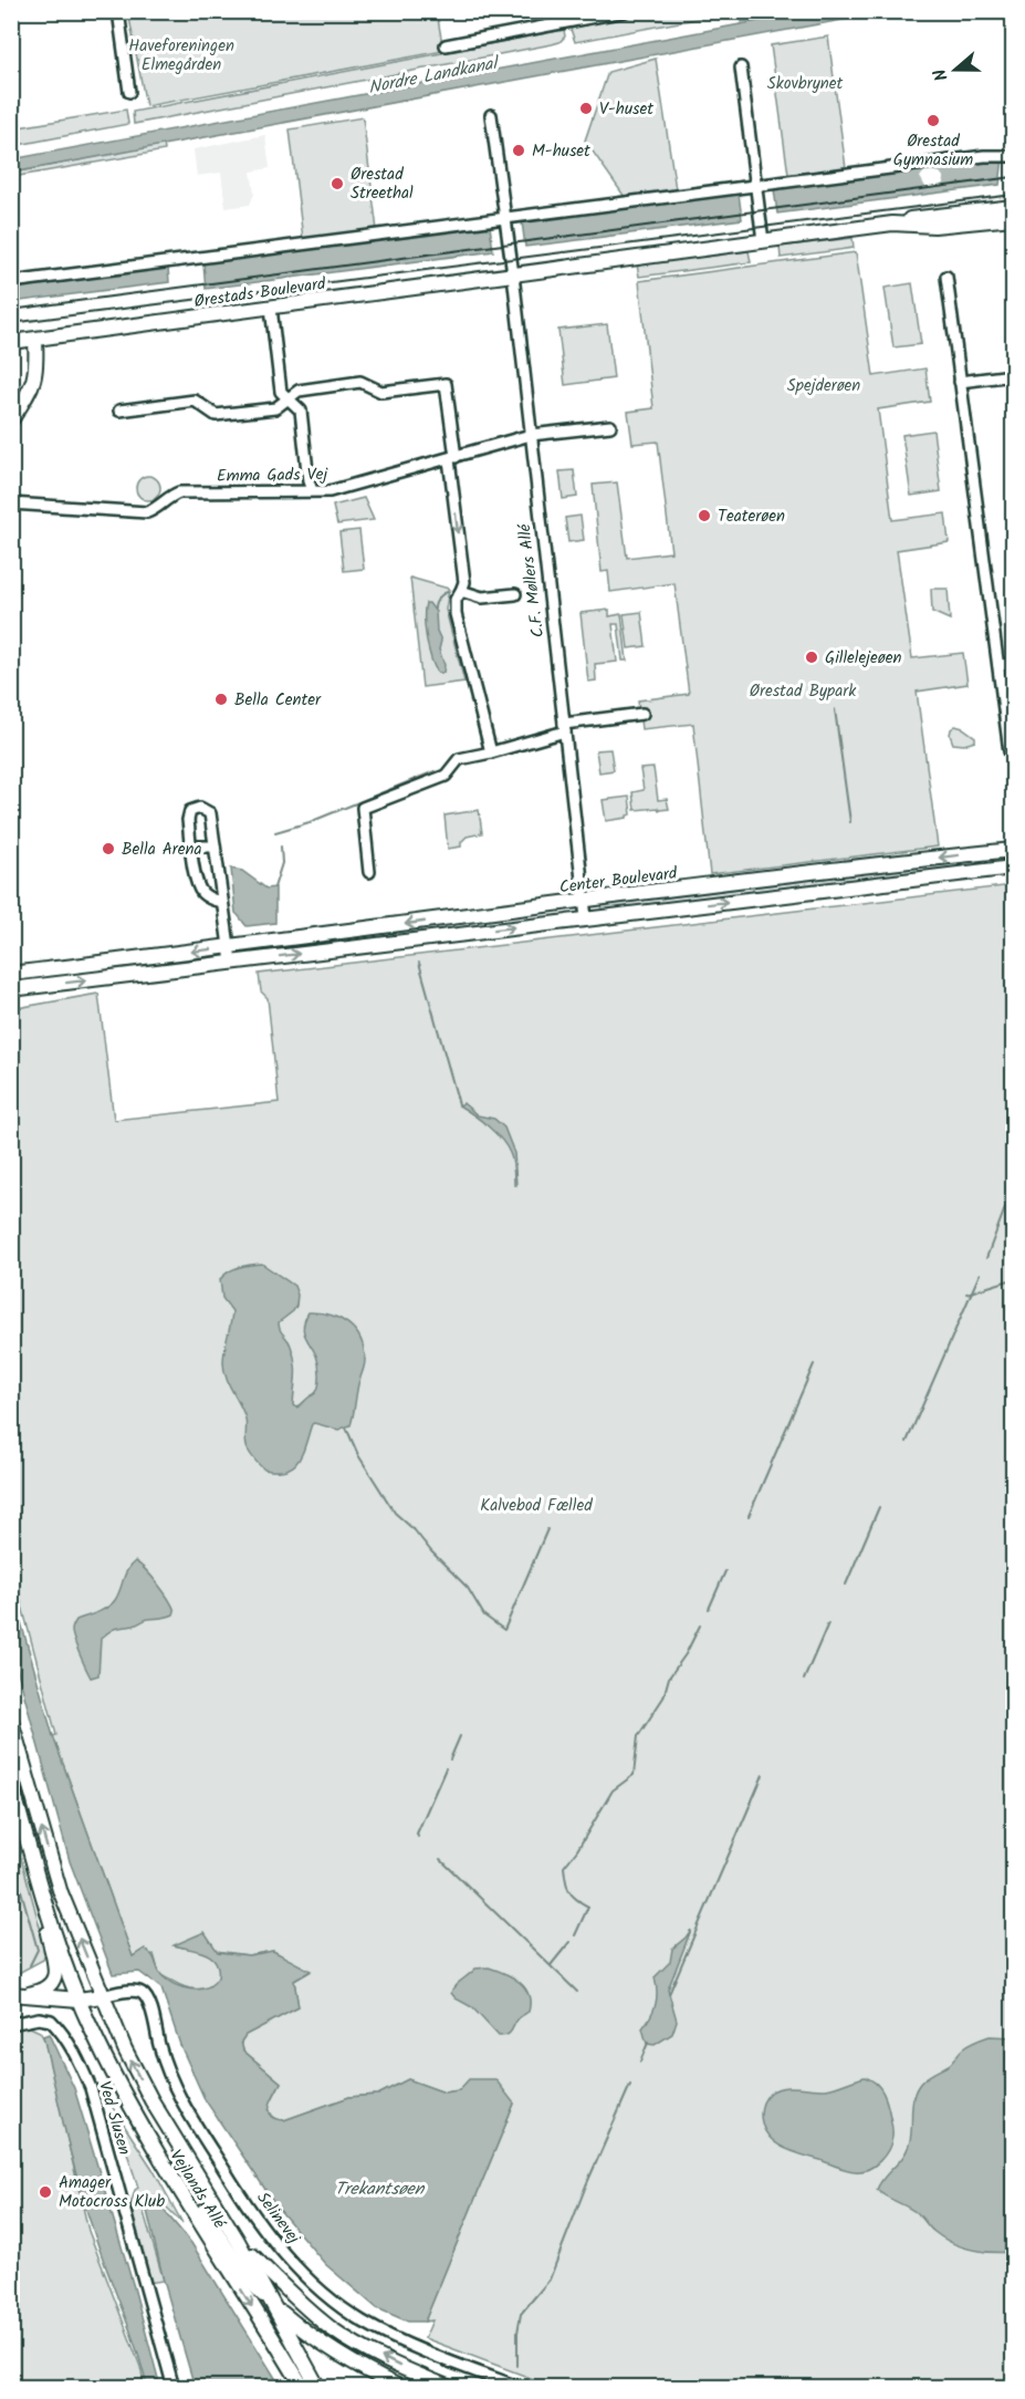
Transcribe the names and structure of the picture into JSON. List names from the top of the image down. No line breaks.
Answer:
{"streets":{"street":["Ørestads Boulevard","Emma Gads Vej","C.F. Møllers Allé","Center Boulevard","Ved Slusen","Vejlands Allé","Selinevej"]},"crossings":[["Ørestads Boulevard","C.F. Møllers Allé"],["Emma Gads Vej","C.F. Møllers Allé"],["C.F. Møllers Allé","Center Boulevard"],["Vejlands Allé","Selinevej"]],"water":["Nordre Landkanal","Trekantsøen"],"parks":["Haveforeningen Elmegården","Skovbrynet","Spejderøen","Ørestad Bypark","Kalvebod Fælled"],"places":["V-huset","Ørestad Gymnasium","M-huset","Ørestad Streethal","Teaterøen","Gillelejeøen","Bella Center","Bella Arena","Amager Motocross Klub"],"north":"left"}
